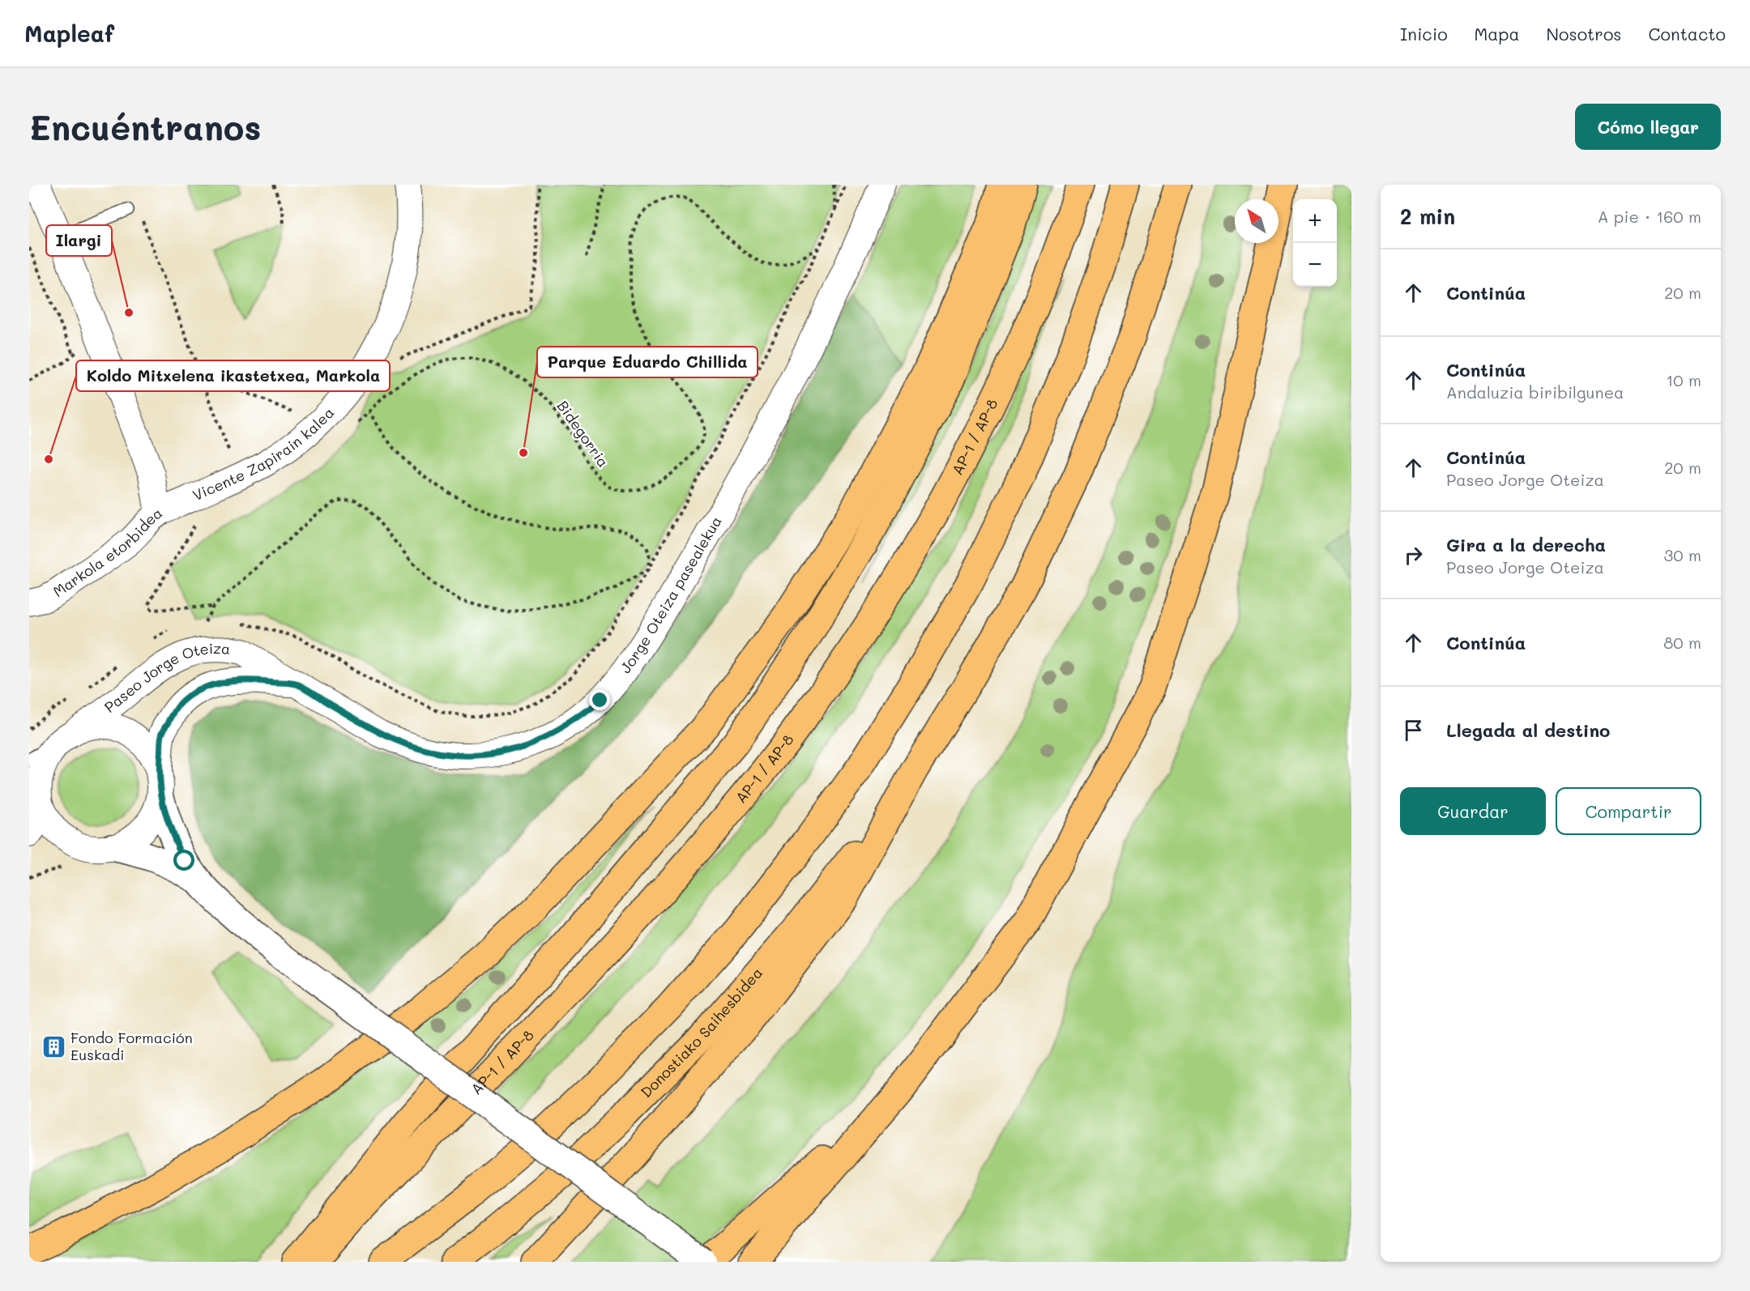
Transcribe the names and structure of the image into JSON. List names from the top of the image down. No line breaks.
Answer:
{"streets":{"highway":["AP-1 / AP-8","Donostiako Saihesbidea"],"street":["Vicente Zapirain kalea","Markola etorbidea","Jorge Oteiza pasealekua","Paseo Jorge Oteiza"],"path":["Bidegorria"]},"crossings":[["Vicente Zapirain kalea","Markola etorbidea"],["Jorge Oteiza pasealekua","Paseo Jorge Oteiza"]],"places":{"other":["Ilargi","Parque Eduardo Chillida","Koldo Mitxelena ikastetxea, Markola"],"building":["Fondo Formación Euskadi"]},"north":"top left","page":{"header":"Mapleaf","nav":["Inicio","Mapa","Nosotros","Contacto"],"buttons":["Cómo llegar",["Guardar","Compartir"]],"title":"Encuéntranos","heading":["2 min","A pie · 160 m"],"map_buttons":["+","−"],"list":[["Continúa","20 m"],["Continúa","Andaluzia biribilgunea","10 m"],["Continúa","Paseo Jorge Oteiza","20 m"],["Gira a la derecha","Paseo Jorge Oteiza","30 m"],["Continúa","80 m"],"Llegada al destino"]}}
